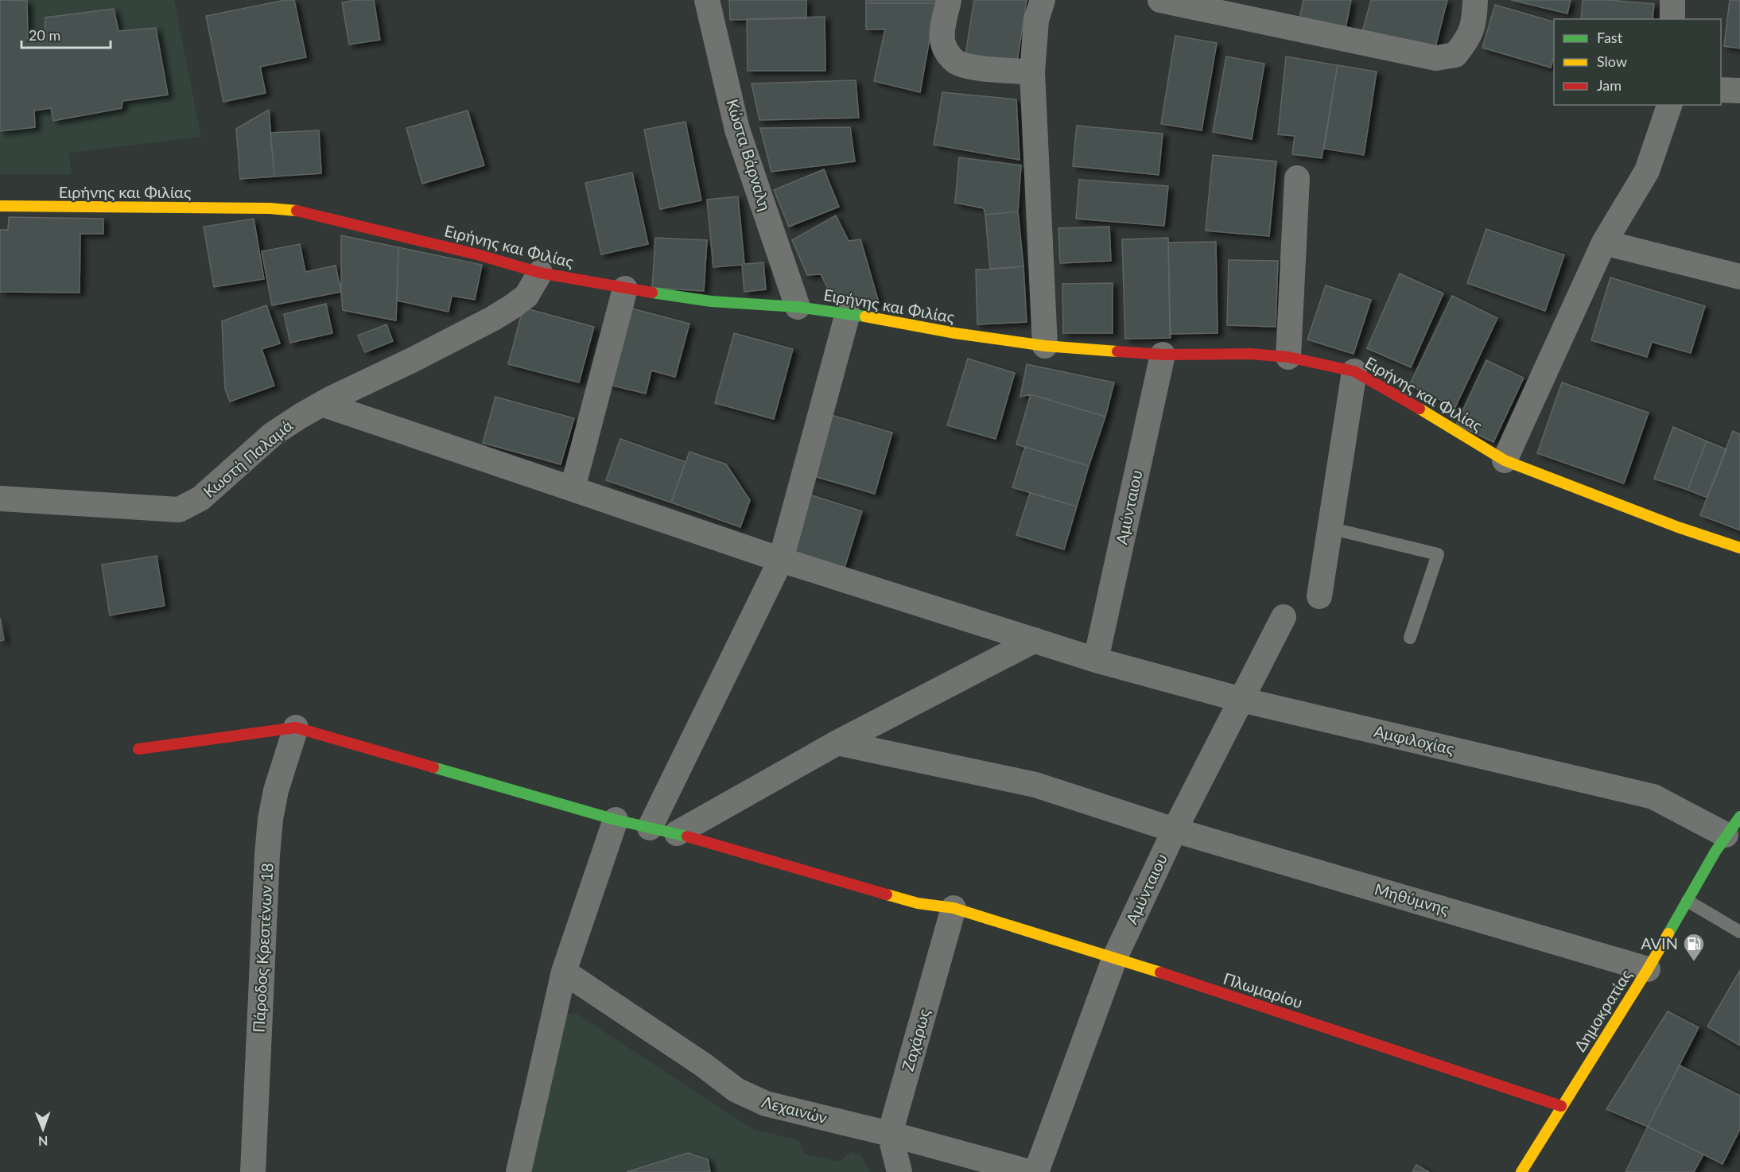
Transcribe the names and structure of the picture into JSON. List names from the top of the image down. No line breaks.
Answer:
{"streets":{"street":["Κώστα Βάρναλη","Ειρήνης και Φιλίας","Κωστή Παλαμά","Αμύνταιου","Αμφιλοχίας","Μηθύμνης","Πάροδος Κρεστένων 18","Πλωμαρίου","Δημοκρατίας","Ζαχάρως","Λεχαινών"]},"crossings":[["Κώστα Βάρναλη","Ειρήνης και Φιλίας"],["Ειρήνης και Φιλίας","Κωστή Παλαμά"],["Ειρήνης και Φιλίας","Αμύνταιου"],["Κωστή Παλαμά","Αμφιλοχίας"],["Αμύνταιου","Αμφιλοχίας"],["Αμύνταιου","Μηθύμνης"],["Αμύνταιου","Πλωμαρίου"],["Αμφιλοχίας","Δημοκρατίας"],["Μηθύμνης","Δημοκρατίας"],["Πάροδος Κρεστένων 18","Πλωμαρίου"],["Πλωμαρίου","Δημοκρατίας"],["Πλωμαρίου","Ζαχάρως"],["Ζαχάρως","Λεχαινών"]],"places":{"fuel station":["AVIN"]},"legend":["Fast","Slow","Jam"],"scale_bar":"20 m","north":"bottom"}
